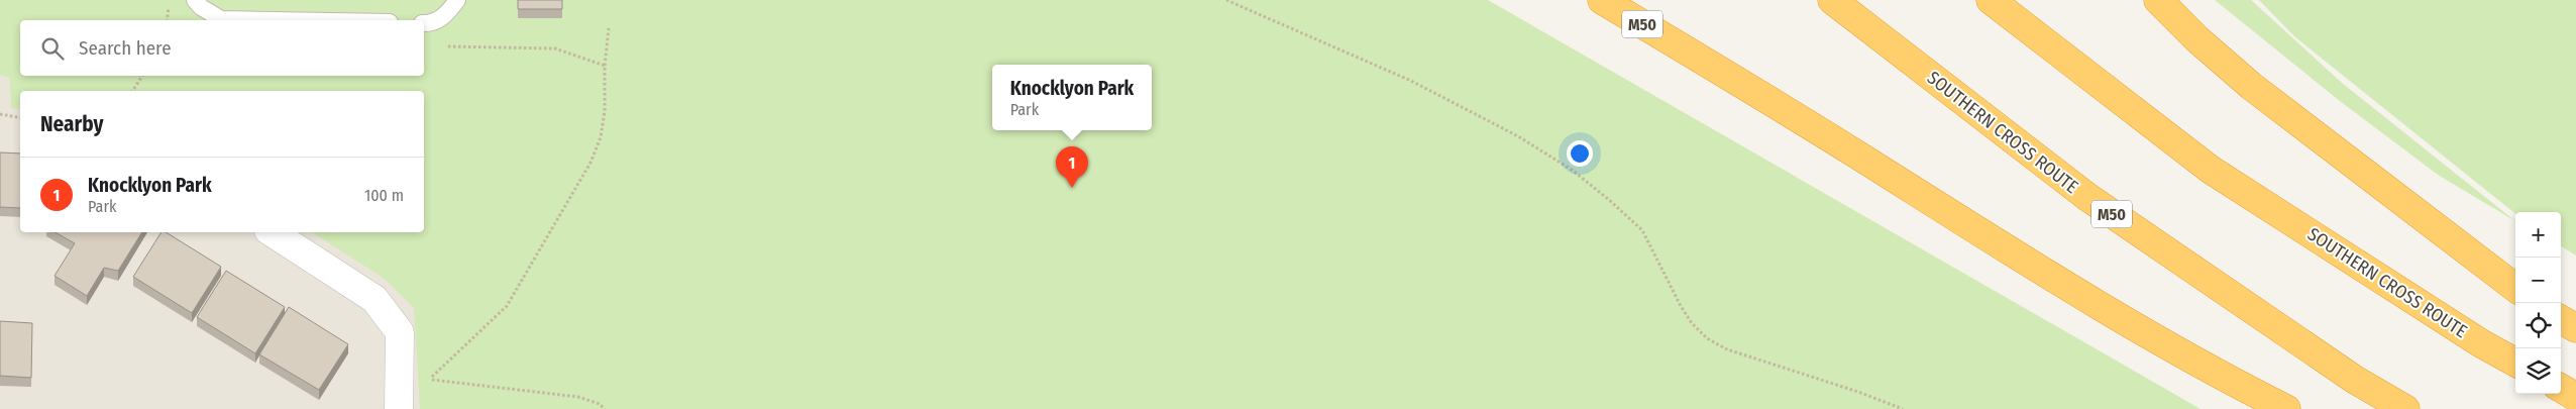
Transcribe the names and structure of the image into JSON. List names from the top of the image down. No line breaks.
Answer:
{"streets":{"highway":["M50","SOUTHERN CROSS ROUTE"]},"page":{"search":"Search here","popup":["Knocklyon Park","Park"],"heading":"Nearby","pins":"1","list":[{"mark":"1","name":"Knocklyon Park","note":"Park","value":"100 m"}],"map_buttons":["+","−"]}}
